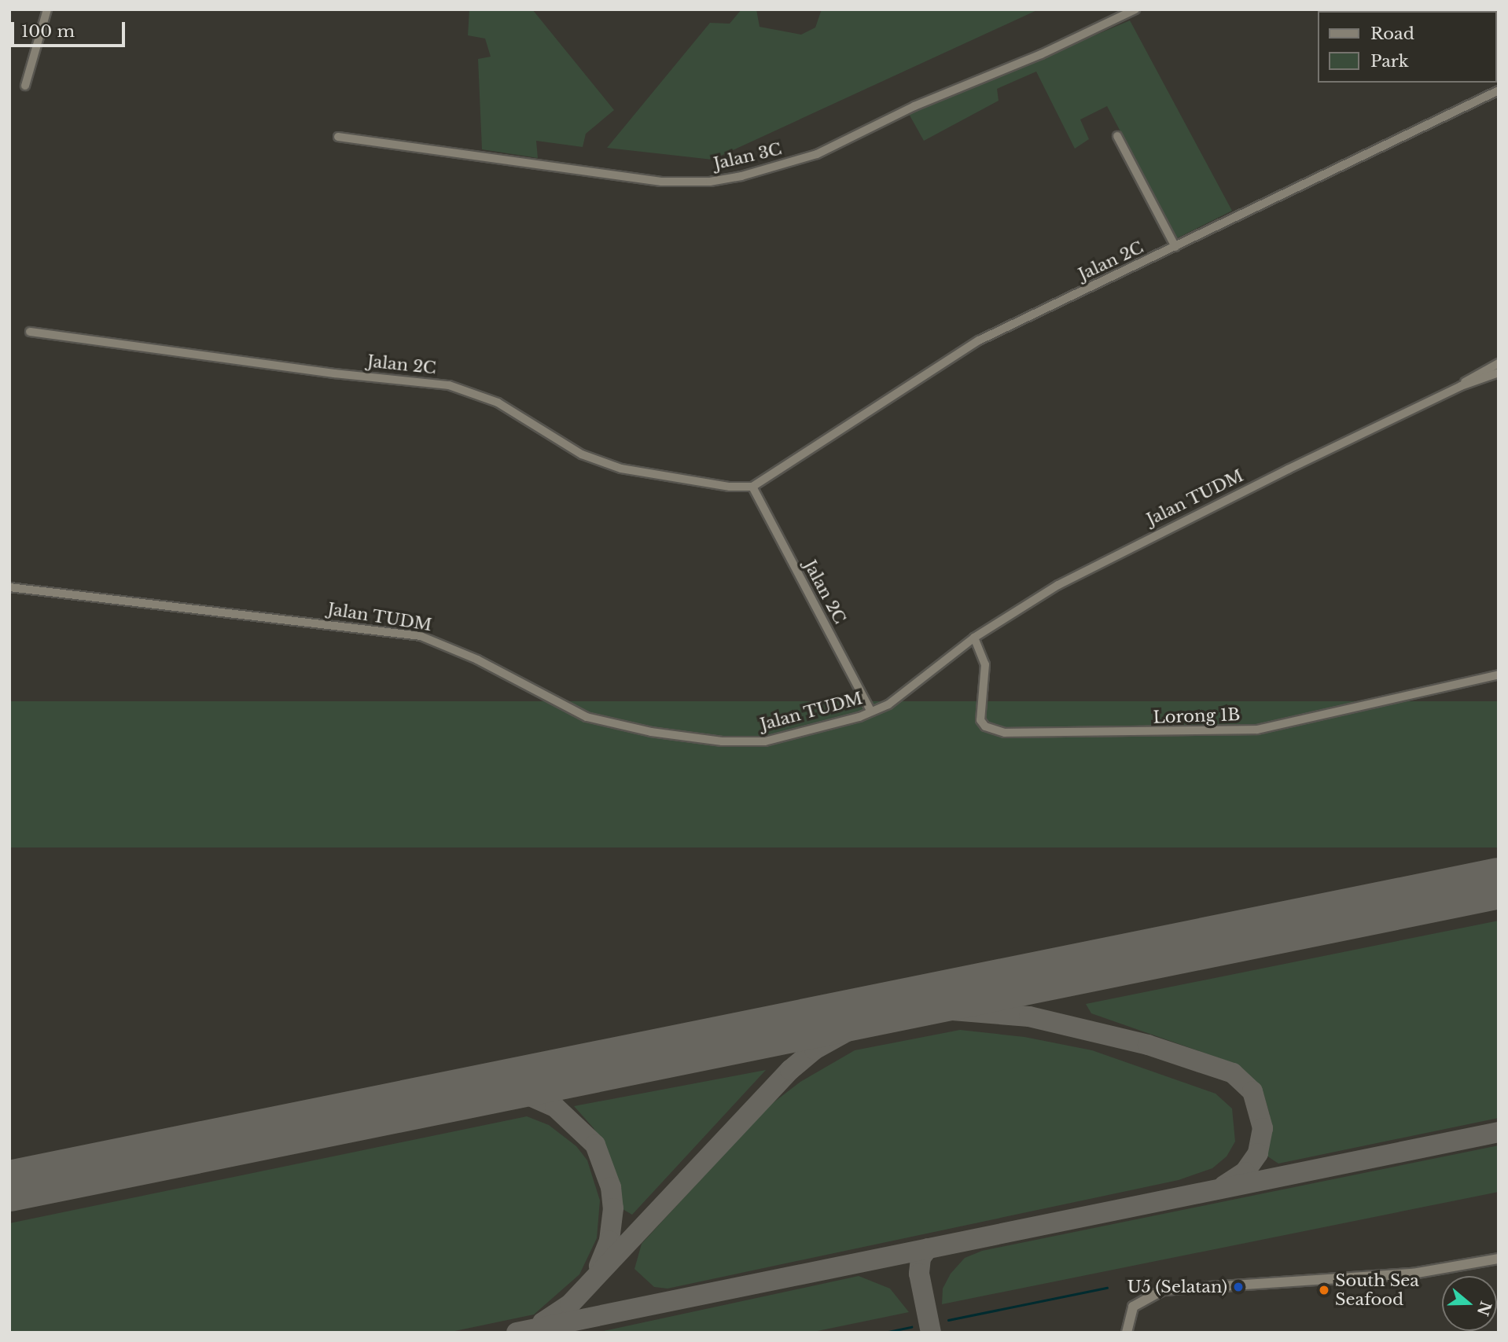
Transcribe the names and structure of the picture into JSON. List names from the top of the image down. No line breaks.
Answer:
{"streets":{"street":["Jalan 3C","Jalan 2C","Jalan TUDM","Lorong 1B"]},"crossings":[["Jalan 2C","Jalan TUDM"],["Jalan TUDM","Lorong 1B"]],"places":["U5 (Selatan)","South Sea Seafood"],"legend":["Road","Park"],"scale_bar":"100 m","north":"right"}
